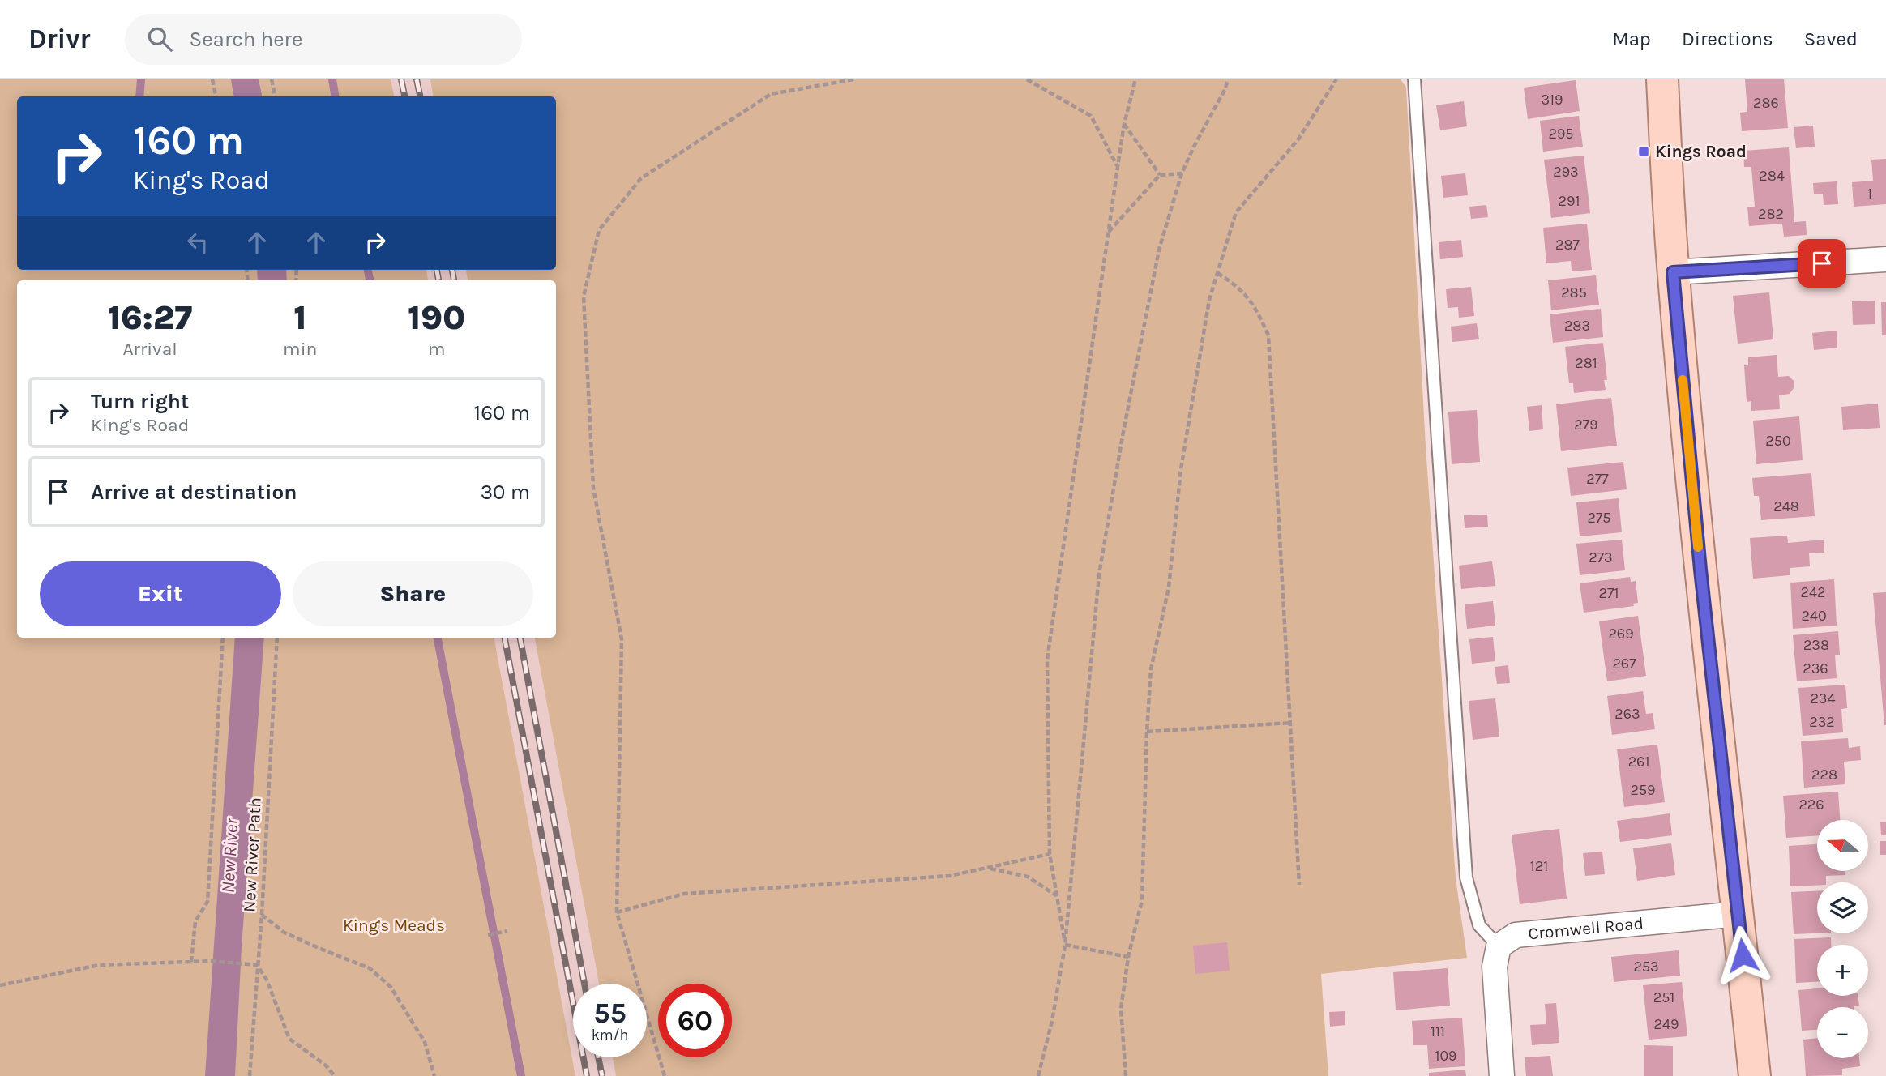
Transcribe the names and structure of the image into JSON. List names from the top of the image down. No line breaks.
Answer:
{"streets":{"street":["Cromwell Road"],"path":["New River Path"]},"water":["New River"],"parks":["King's Meads"],"places":{"transit":["Kings Road"]},"house_numbers":["319","286","295","293","284","1","291","282","287","285","283","281","279","250","277","248","275","273","242","271","240","269","238","267","236","234","263","232","261","228","259","226","121","253","251","249","111","109"],"north":"left","page":{"header":"Drivr","search":"Search here","nav":["Map","Directions","Saved"],"turn":["160 m","King's Road"],"eta":["16:27","Arrival","1","min","190","m"],"list":[{"name":"Turn right","note":"King's Road","value":"160 m"},{"name":"Arrive at destination","value":"30 m"}],"buttons":["Exit","Share"],"map_buttons":["+","−"],"speed":"55 km/h","limit":"60"}}
